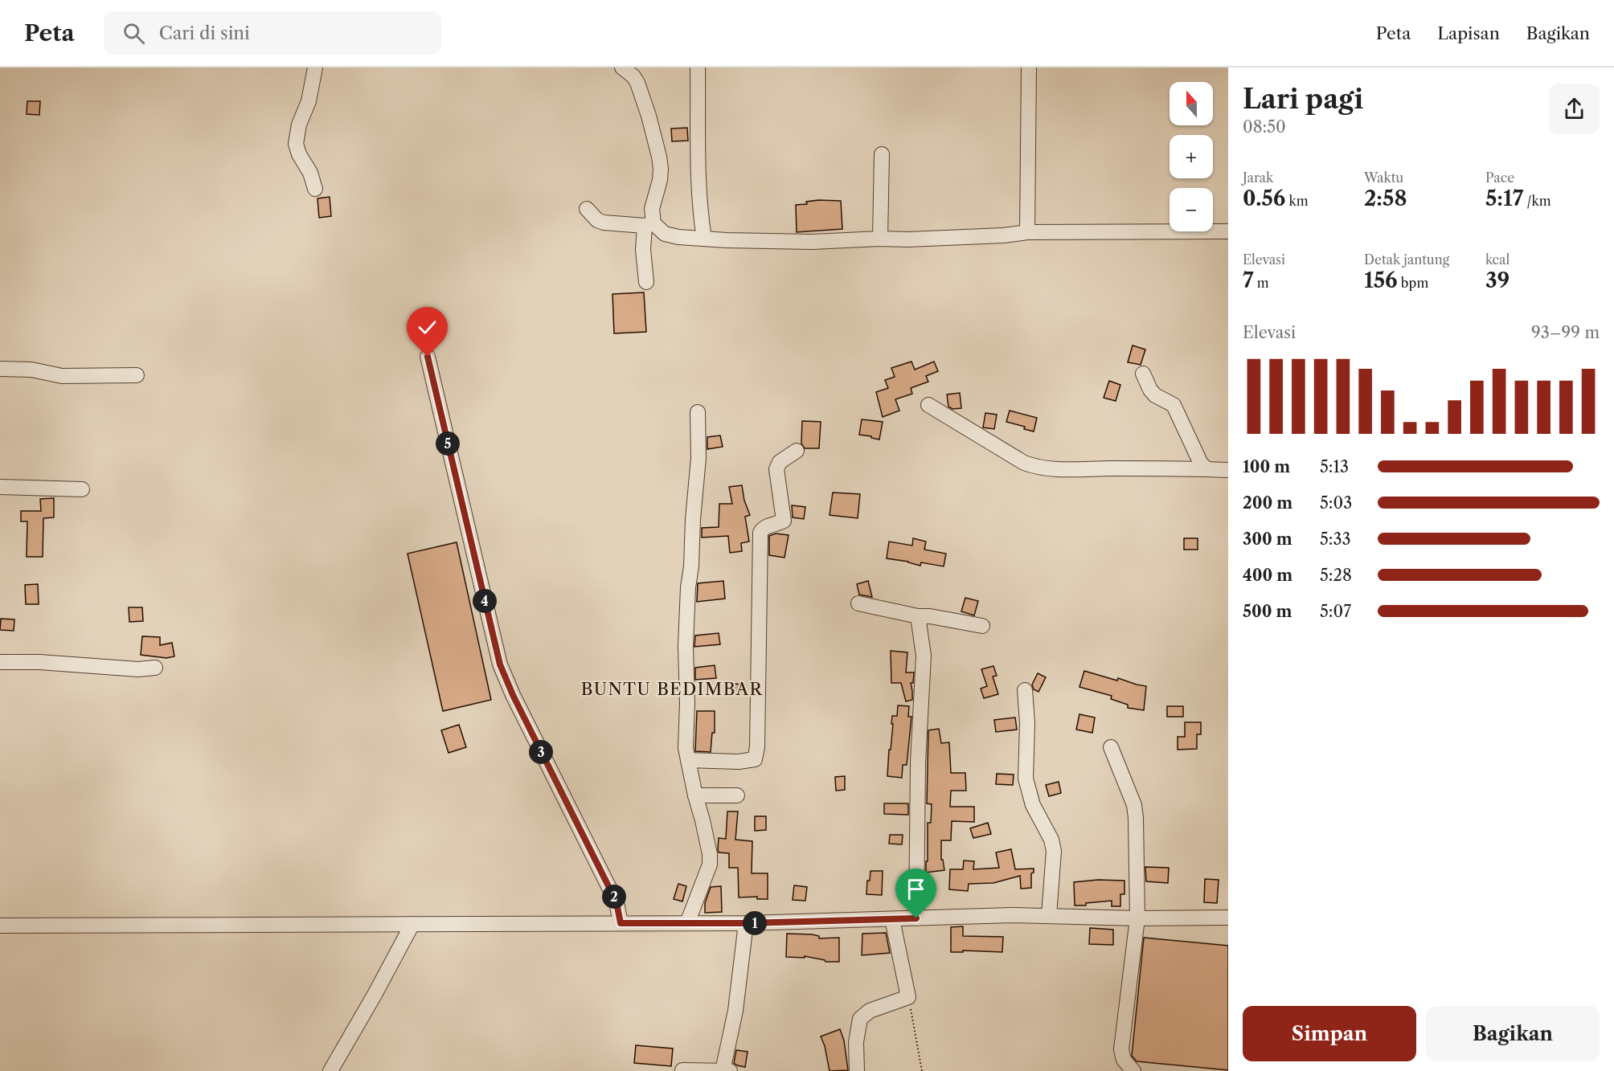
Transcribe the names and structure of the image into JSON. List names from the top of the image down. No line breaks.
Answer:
{"districts":["BUNTU BEDIMBAR"],"north":"top","page":{"header":"Peta","search":"Cari di sini","nav":["Peta","Lapisan","Bagikan"],"heading":["Lari pagi","08:50"],"map_buttons":["+","−"],"stats":[["Jarak","0.56 km"],["Waktu","2:58"],["Pace","5:17 /km"],["Elevasi","7 m"],["Detak jantung","156 bpm"],["kcal","39"]],"chart":["Elevasi","93–99 m"],"pins":["5","4","3","2","1"],"list":[{"name":"100 m","note":"5:13"},{"name":"200 m","note":"5:03"},{"name":"300 m","note":"5:33"},{"name":"400 m","note":"5:28"},{"name":"500 m","note":"5:07"}],"buttons":["Simpan","Bagikan"]}}
